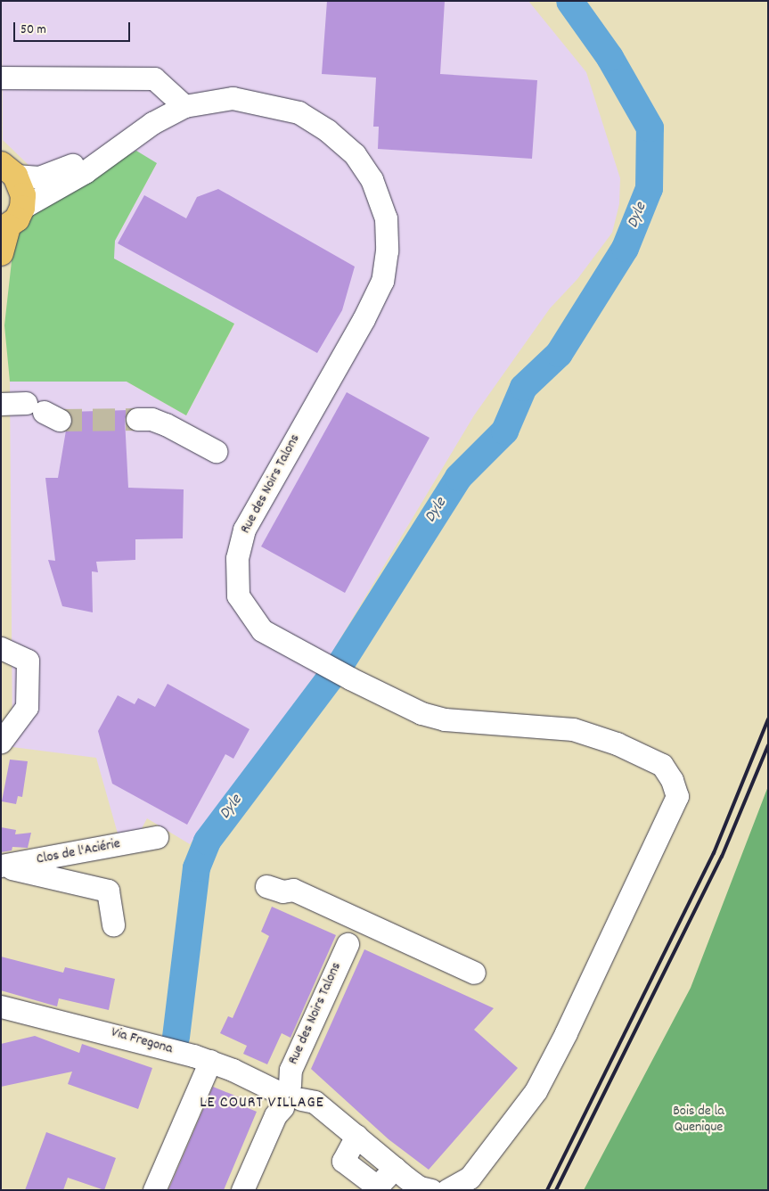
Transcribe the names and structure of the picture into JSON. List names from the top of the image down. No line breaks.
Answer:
{"streets":{"street":["Rue des Noirs Talons","Clos de l'Aciérie","Via Fregona"]},"crossings":[["Rue des Noirs Talons","Via Fregona"]],"districts":["LE COURT VILLAGE"],"water":["Dyle"],"parks":["Bois de la Quenique"],"scale_bar":"50 m"}
